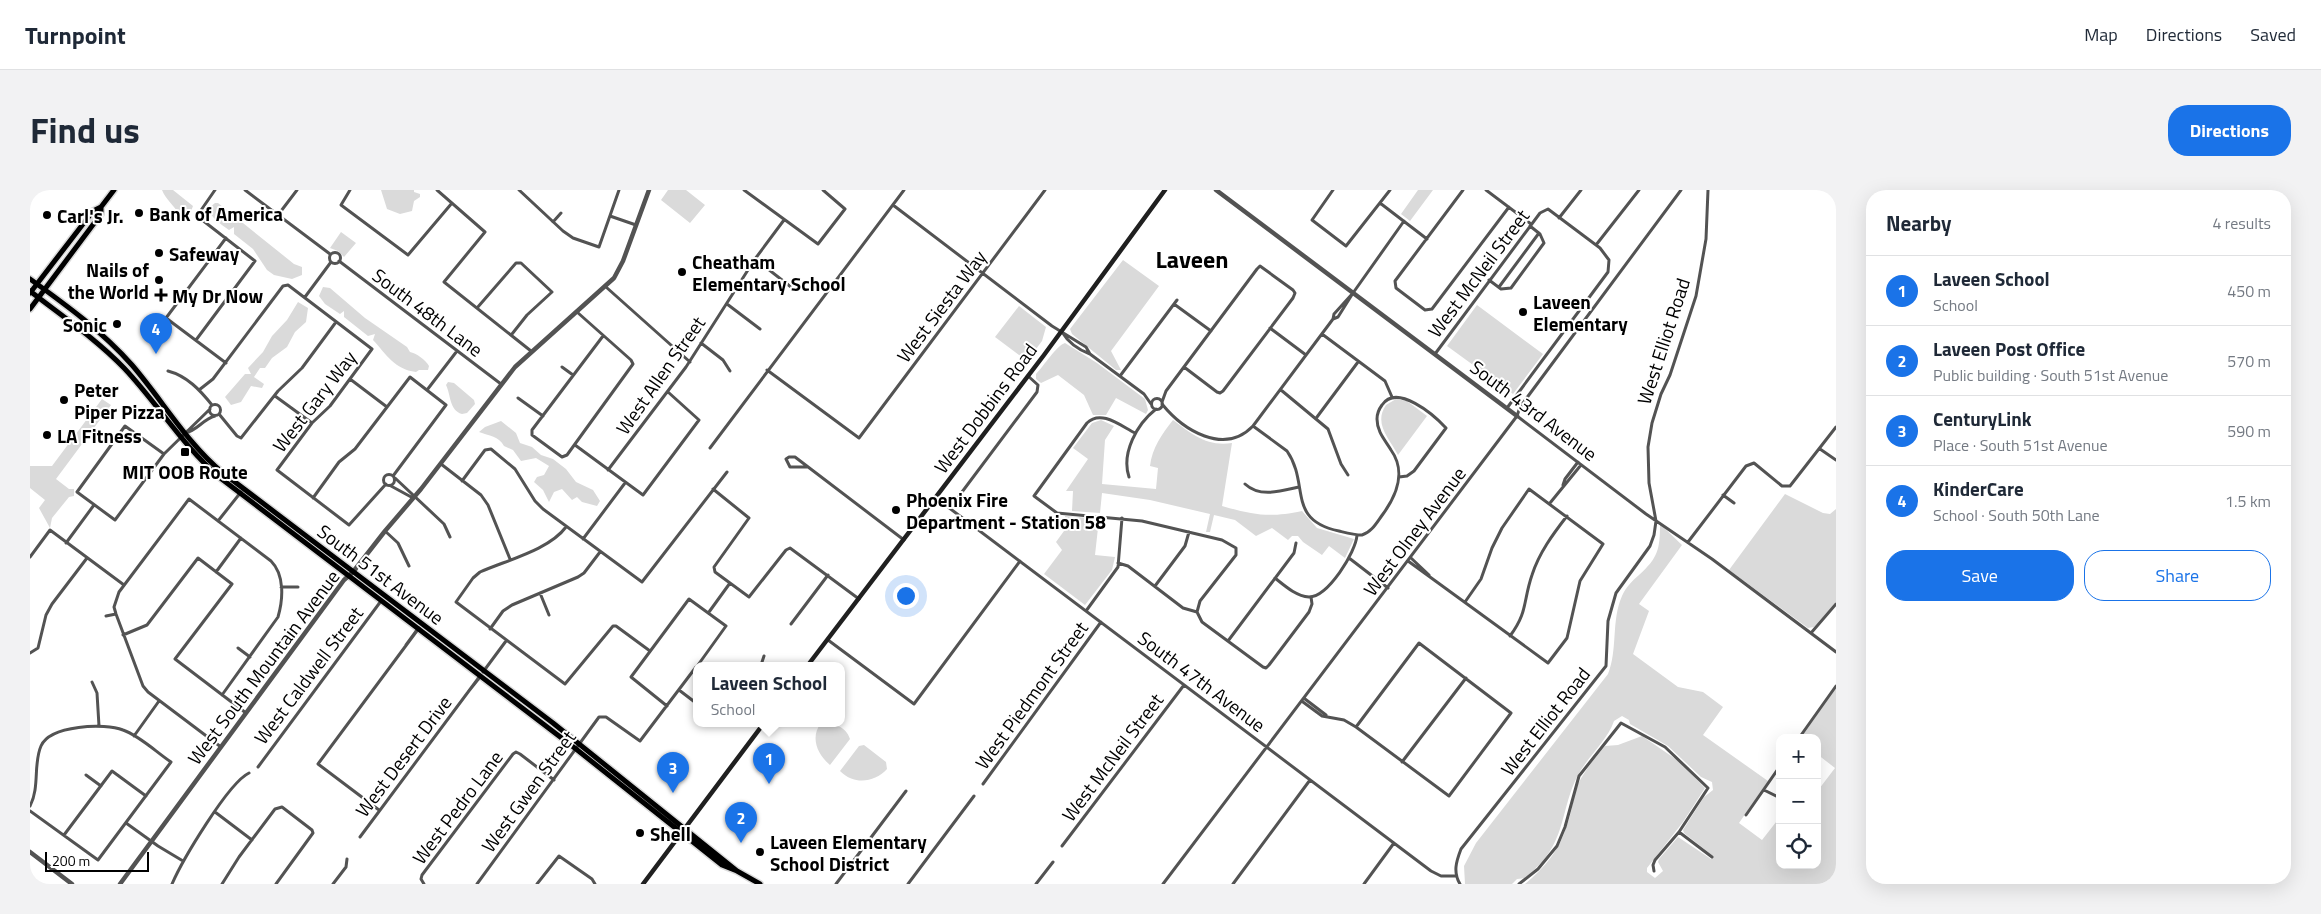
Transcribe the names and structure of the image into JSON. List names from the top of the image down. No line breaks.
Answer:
{"streets":{"main road":["West Dobbins Road","South 51st Avenue"],"street":["West McNeil Street","West Siesta Way","South 48th Lane","West Elliot Road","West Allen Street","West Gary Way","South 43rd Avenue","West Olney Avenue","West South Mountain Avenue","West Caldwell Street","South 47th Avenue","West Piedmont Street","West Desert Drive","West Gwen Street","West Pedro Lane"]},"crossings":[["West McNeil Street","South 43rd Avenue"],["West McNeil Street","South 47th Avenue"],["South 48th Lane","West South Mountain Avenue"],["West Elliot Road","South 43rd Avenue"],["West Elliot Road","South 47th Avenue"],["West Dobbins Road","South 47th Avenue"],["South 43rd Avenue","West Olney Avenue"],["West Olney Avenue","South 47th Avenue"],["South 51st Avenue","West South Mountain Avenue"],["South 51st Avenue","West Caldwell Street"],["South 51st Avenue","West Desert Drive"],["South 51st Avenue","West Gwen Street"],["South 47th Avenue","West Piedmont Street"],["West Gwen Street","West Pedro Lane"]],"districts":["Laveen"],"places":{"other":["Bank of America","Carl's Jr.","Safeway","Cheatham Elementary School","Nails of the World","Laveen Elementary","Sonic","Peter Piper Pizza","LA Fitness","Phoenix Fire Department - Station 58","Shell","Laveen Elementary School District"],"health":["My Dr Now"],"transit":["MIT OOB Route"]},"scale_bar":"200 m","page":{"header":"Turnpoint","nav":["Map","Directions","Saved"],"title":"Find us","buttons":["Directions",["Save","Share"]],"heading":["Nearby","4 results"],"list":[{"mark":"1","name":"Laveen School","note":"School","value":"450 m"},{"mark":"2","name":"Laveen Post Office","note":"Public building · South 51st Avenue","value":"570 m"},{"mark":"3","name":"CenturyLink","note":"Place · South 51st Avenue","value":"590 m"},{"mark":"4","name":"KinderCare","note":"School · South 50th Lane","value":"1.5 km"}],"pins":["4","1","3","2"],"popup":["Laveen School","School"],"map_buttons":["+","−"],"scale":"200 m"}}
